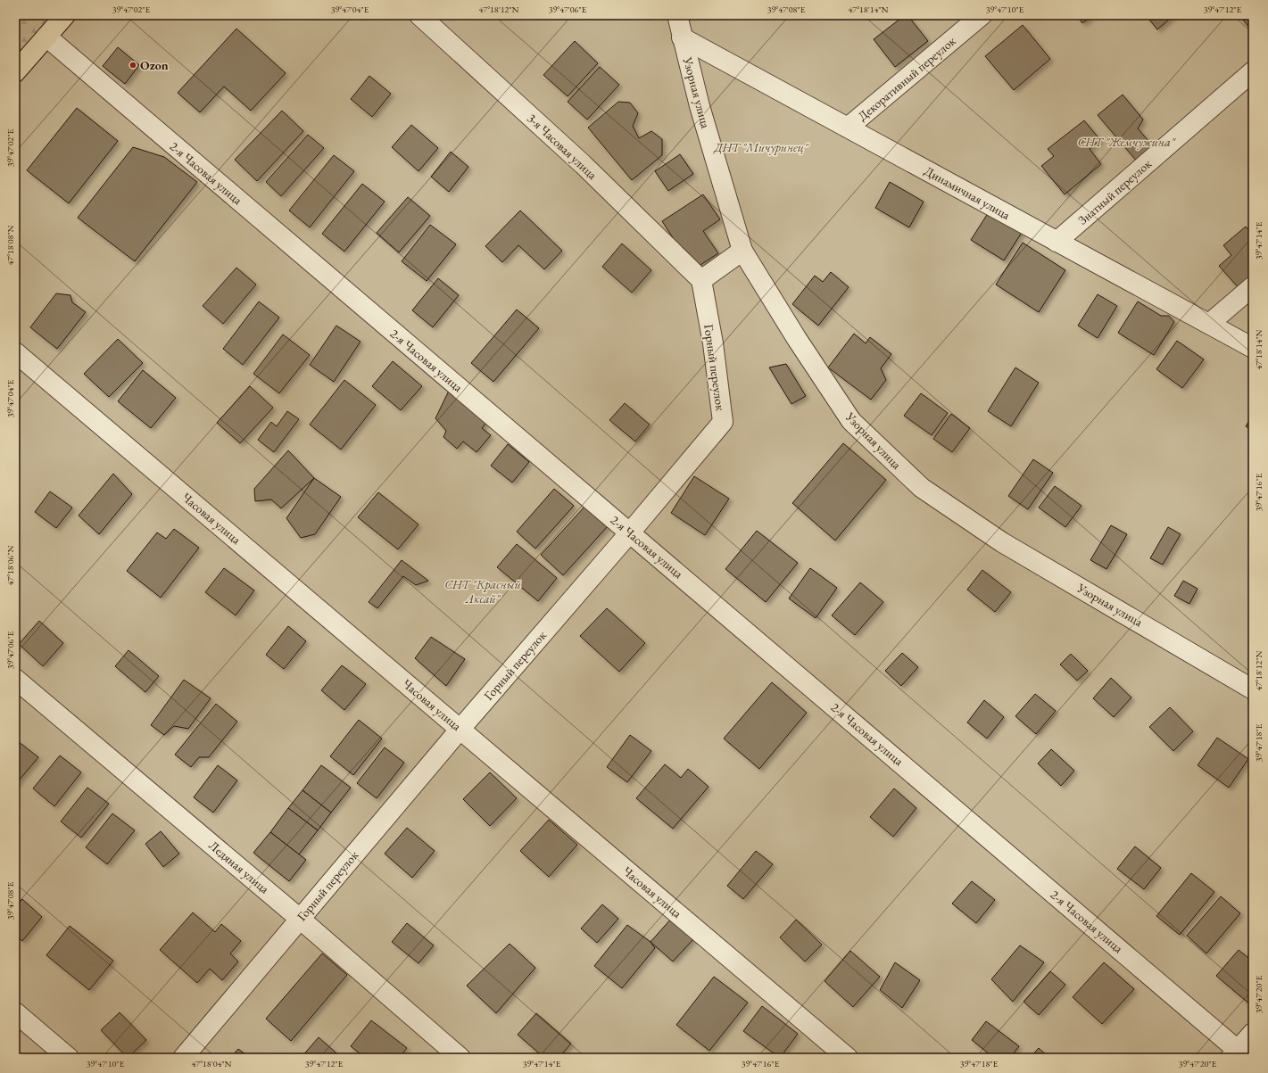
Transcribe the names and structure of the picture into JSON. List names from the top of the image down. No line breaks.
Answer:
{"streets":{"street":["Декоративный переулок","Узорная улица","3-я Часовая улица","2-я Часовая улица","Знатный переулок","Динамичная улица","Горный переулок","Часовая улица","Ледяная улица"]},"crossings":[["Декоративный переулок","Динамичная улица"],["Узорная улица","Динамичная улица"],["3-я Часовая улица","Горный переулок"],["2-я Часовая улица","Горный переулок"],["Знатный переулок","Динамичная улица"],["Горный переулок","Часовая улица"],["Горный переулок","Ледяная улица"]],"parks":["СНТ \"Жемчужина\"","ДНТ \"Мичуринец\"","СНТ \"Красный Аксай\""],"places":["Ozon"],"coordinates":["39°47'02\"E","39°47'04\"E","47°18'12\"N","39°47'06\"E","39°47'08\"E","47°18'14\"N","39°47'10\"E","39°47'12\"E","39°47'14\"E","47°18'08\"N","39°47'16\"E","47°18'06\"N","39°47'18\"E","39°47'20\"E","47°18'04\"N"]}
